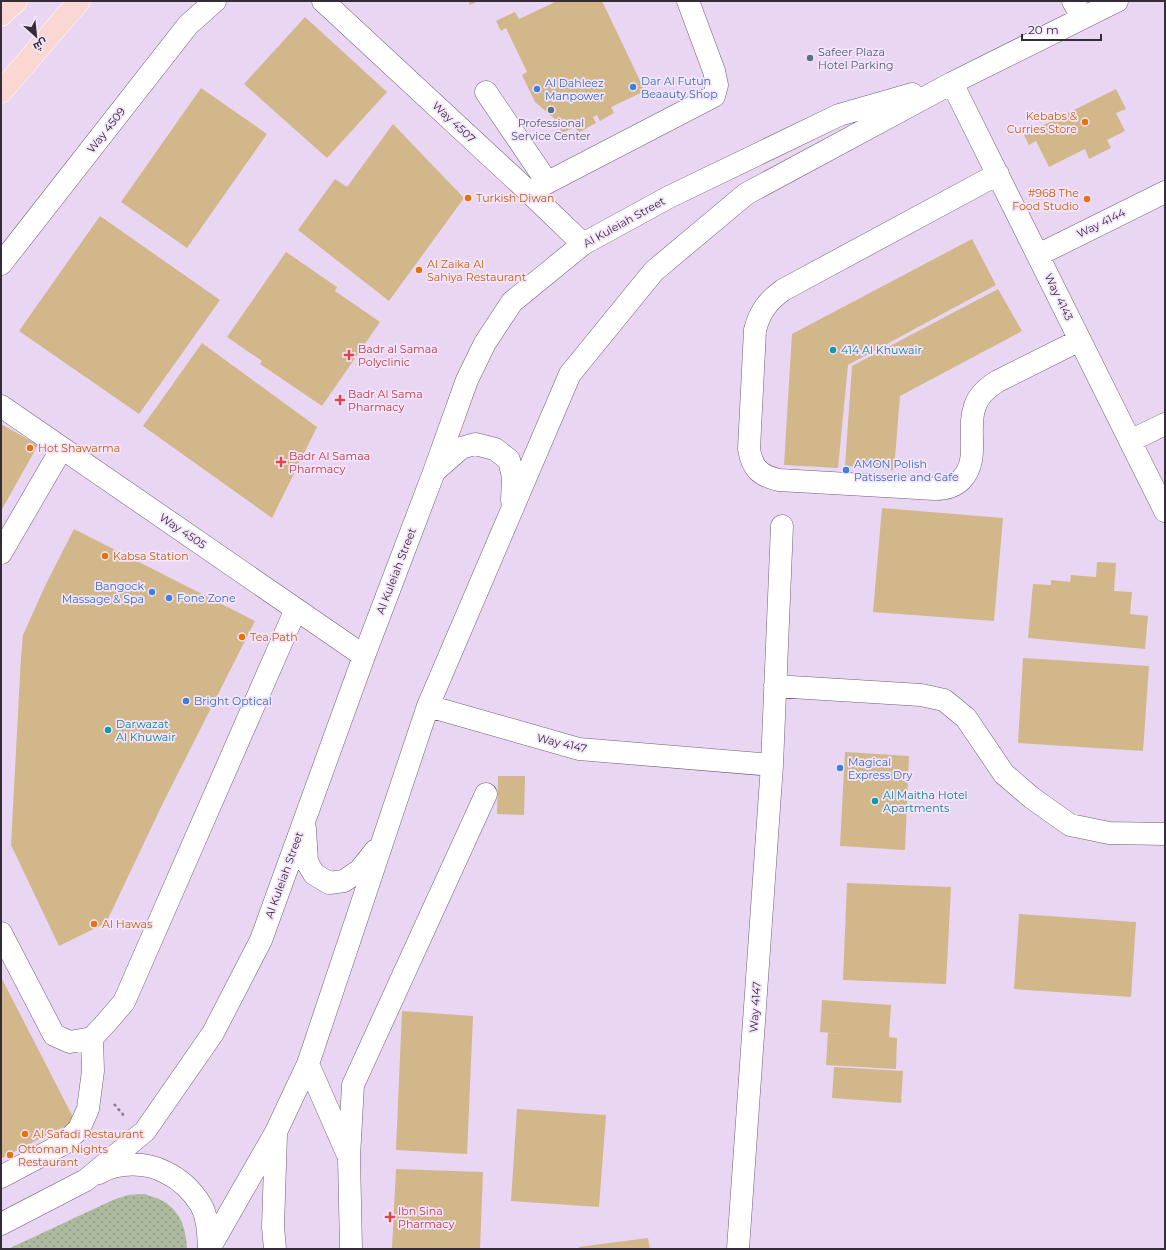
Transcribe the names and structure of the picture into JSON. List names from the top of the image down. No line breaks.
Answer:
{"streets":{"street":["Way 4507","Way 4509","Al Kuleiah Street","Way 4144","Way 4143","Way 4505","Way 4147"]},"crossings":[["Way 4507","Al Kuleiah Street"],["Al Kuleiah Street","Way 4143"],["Al Kuleiah Street","Way 4505"],["Al Kuleiah Street","Way 4147"],["Way 4144","Way 4143"]],"places":{"other":["Safeer Plaza Hotel Parking","Dar Al Futun Beaauty Shop","Al Dahleez Manpower","Professional Service Center","Kebabs & Curries Store","Turkish Diwan","#968 The Food Studio","Al Zaika Al Sahiya Restaurant","414 Al Khuwair","Hot Shawarma","AMON Polish Patisserie and Cafe","Kabsa Station","Bangock Massage & Spa","Fone Zone","Tea Path","Bright Optical","Darwazat Al Khuwair","Magical Express Dry","Al Maitha Hotel Apartments","Al Hawas","Al Safadi Restaurant","Ottoman Nights Restaurant"],"health":["Badr al Samaa Polyclinic","Badr Al Sama Pharmacy","Badr Al Samaa Pharmacy","Ibn Sina Pharmacy"]},"scale_bar":"20 m","north":"bottom right"}
